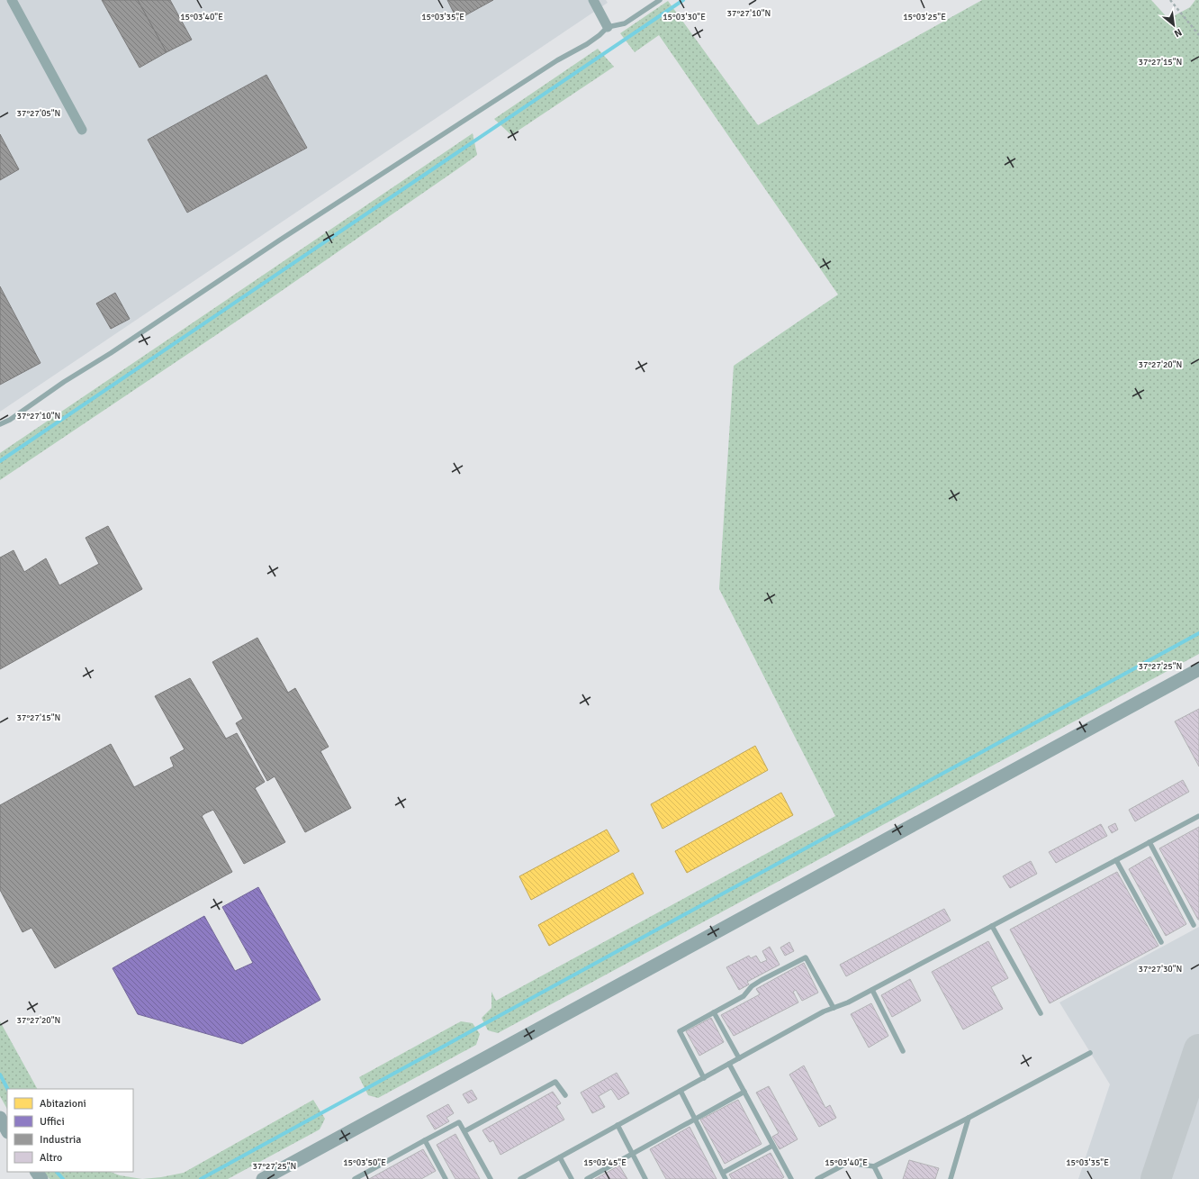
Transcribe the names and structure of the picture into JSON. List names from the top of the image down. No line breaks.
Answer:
{"legend":["Abitazioni","Uffici","Industria","Altro"],"north":"bottom right","coordinates":["37°27'10\"N","15°03'40\"E","15°03'35\"E","15°03'30\"E","15°03'25\"E","37°27'15\"N","37°27'05\"N","37°27'20\"N","37°27'25\"N","37°27'30\"N","15°03'50\"E","15°03'45\"E"]}
